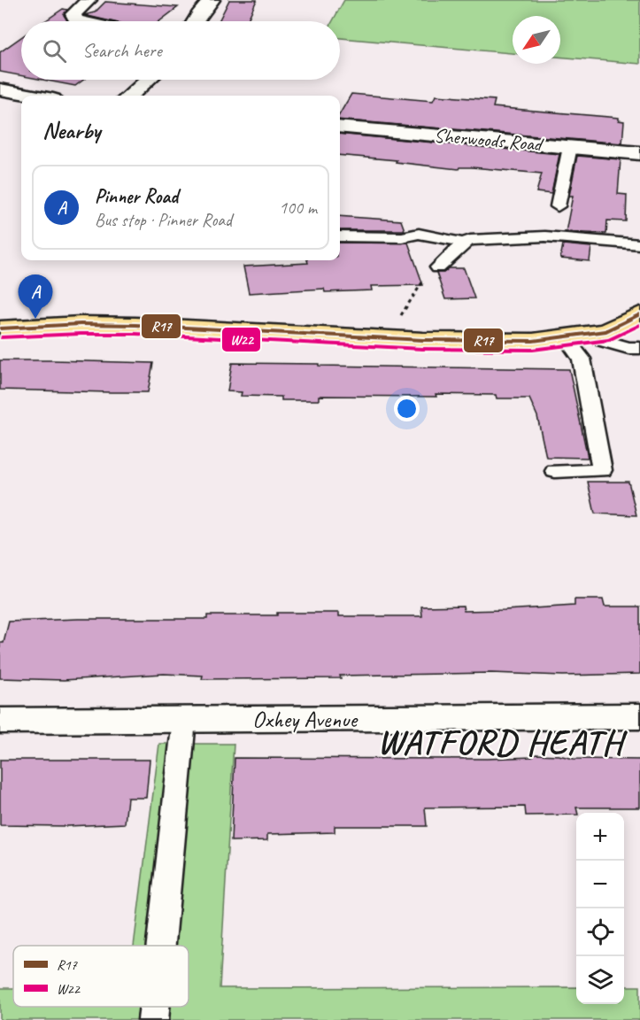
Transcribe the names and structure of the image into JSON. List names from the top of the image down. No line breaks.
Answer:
{"streets":{"street":["Sherwoods Road","Oxhey Avenue"]},"districts":["WATFORD HEATH"],"lines":["transit line R17","transit line W22"],"legend":["R17","W22"],"north":"bottom left","page":{"search":"Search here","heading":"Nearby","list":[{"mark":"A","name":"Pinner Road","note":"Bus stop · Pinner Road","value":"100 m"}],"pins":"A","map_buttons":["+","−"]}}
